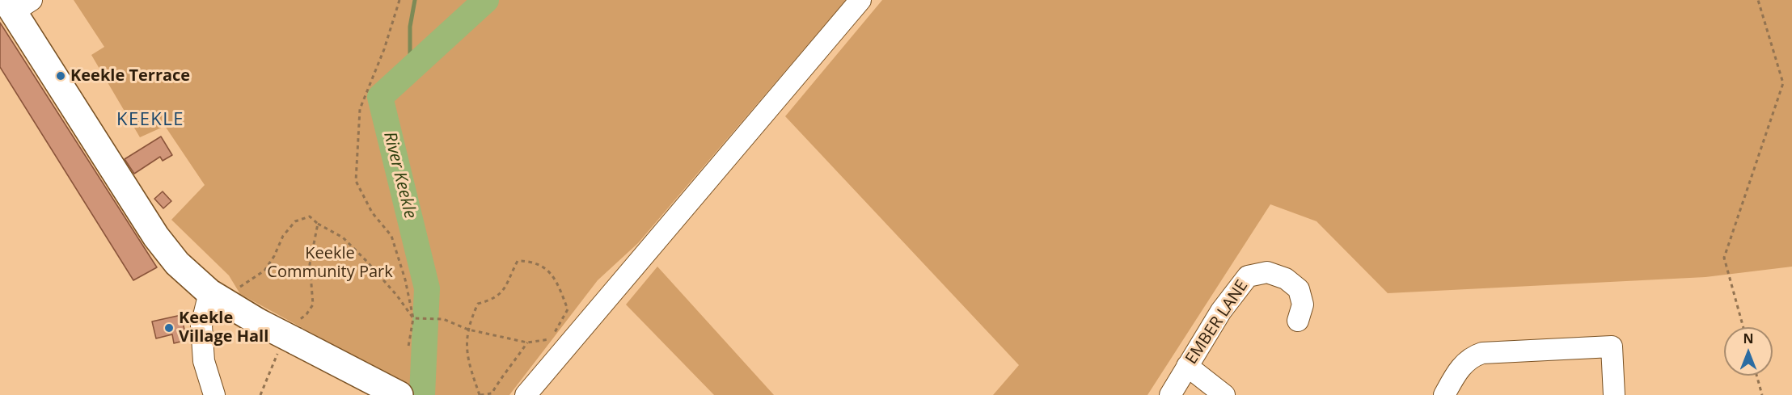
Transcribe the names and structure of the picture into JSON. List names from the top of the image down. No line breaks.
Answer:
{"streets":{"street":["EMBER LANE"]},"districts":["KEEKLE"],"water":["River Keekle"],"parks":["Keekle Community Park"],"places":["Keekle Terrace","Keekle Village Hall"],"north":"top"}
